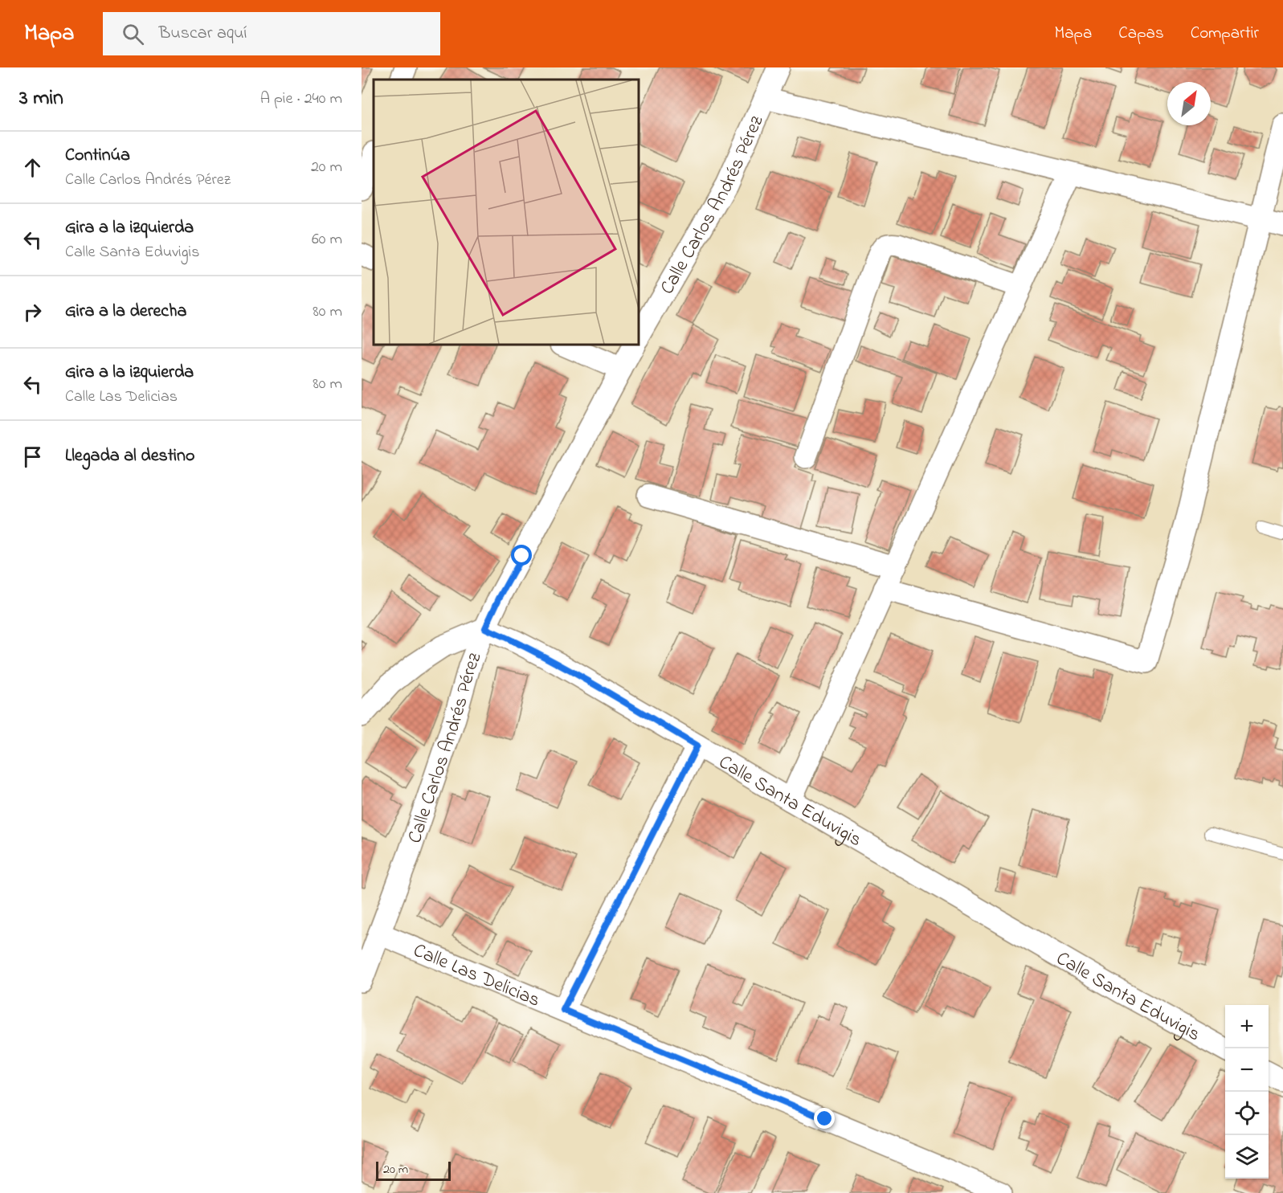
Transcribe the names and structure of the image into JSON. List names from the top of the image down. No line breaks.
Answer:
{"streets":{"street":["Calle Carlos Andrés Pérez","Calle Santa Eduvigis","Calle Las Delicias"]},"crossings":[["Calle Carlos Andrés Pérez","Calle Santa Eduvigis"],["Calle Carlos Andrés Pérez","Calle Las Delicias"]],"scale_bar":"20 m","north":"top right","page":{"header":"Mapa","search":"Buscar aquí","nav":["Mapa","Capas","Compartir"],"heading":["3 min","A pie · 240 m"],"list":[["Continúa","Calle Carlos Andrés Pérez","20 m"],["Gira a la izquierda","Calle Santa Eduvigis","60 m"],["Gira a la derecha","80 m"],["Gira a la izquierda","Calle Las Delicias","80 m"],"Llegada al destino"],"map_buttons":["+","−"],"scale":"20 m"}}
